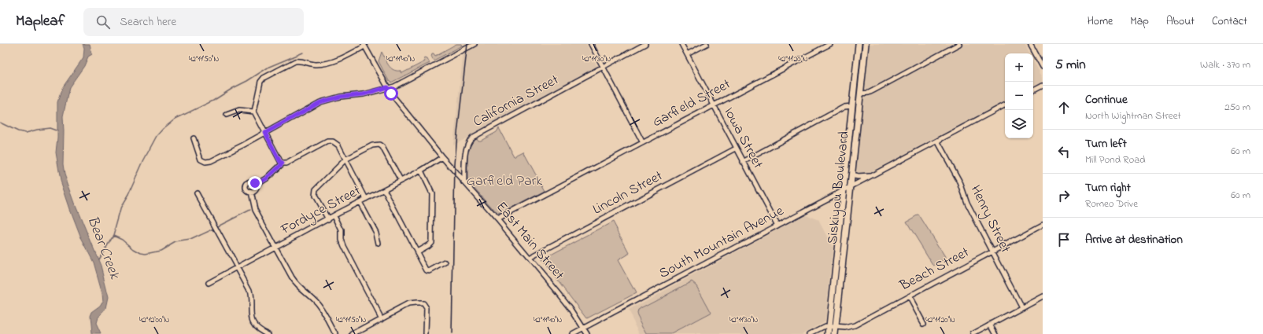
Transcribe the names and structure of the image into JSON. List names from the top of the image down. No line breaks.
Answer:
{"streets":{"main road":["Siskiyou Boulevard"],"street":["California Street","Garfield Street","Iowa Street","Lincoln Street","Fordyce Street","Henry Street","East Main Street","South Mountain Avenue","Beach Street"]},"crossings":[["California Street","East Main Street"],["Garfield Street","Iowa Street"],["Garfield Street","East Main Street"],["Iowa Street","Lincoln Street"],["Iowa Street","South Mountain Avenue"],["Siskiyou Boulevard","South Mountain Avenue"],["Siskiyou Boulevard","Beach Street"],["Lincoln Street","East Main Street"],["Fordyce Street","East Main Street"],["Henry Street","South Mountain Avenue"],["Henry Street","Beach Street"],["East Main Street","South Mountain Avenue"]],"water":["Bear Creek"],"parks":["Garfield Park"],"page":{"header":"Mapleaf","search":"Search here","nav":["Home","Map","About","Contact"],"heading":["5 min","Walk · 370 m"],"map_buttons":["+","−"],"list":[["Continue","North Wightman Street","250 m"],["Turn left","Mill Pond Road","60 m"],["Turn right","Romeo Drive","60 m"],"Arrive at destination"]},"coordinates":["42°11'50\"N","42°11'40\"N","42°11'30\"N","42°11'20\"N","42°12'00\"N"]}
